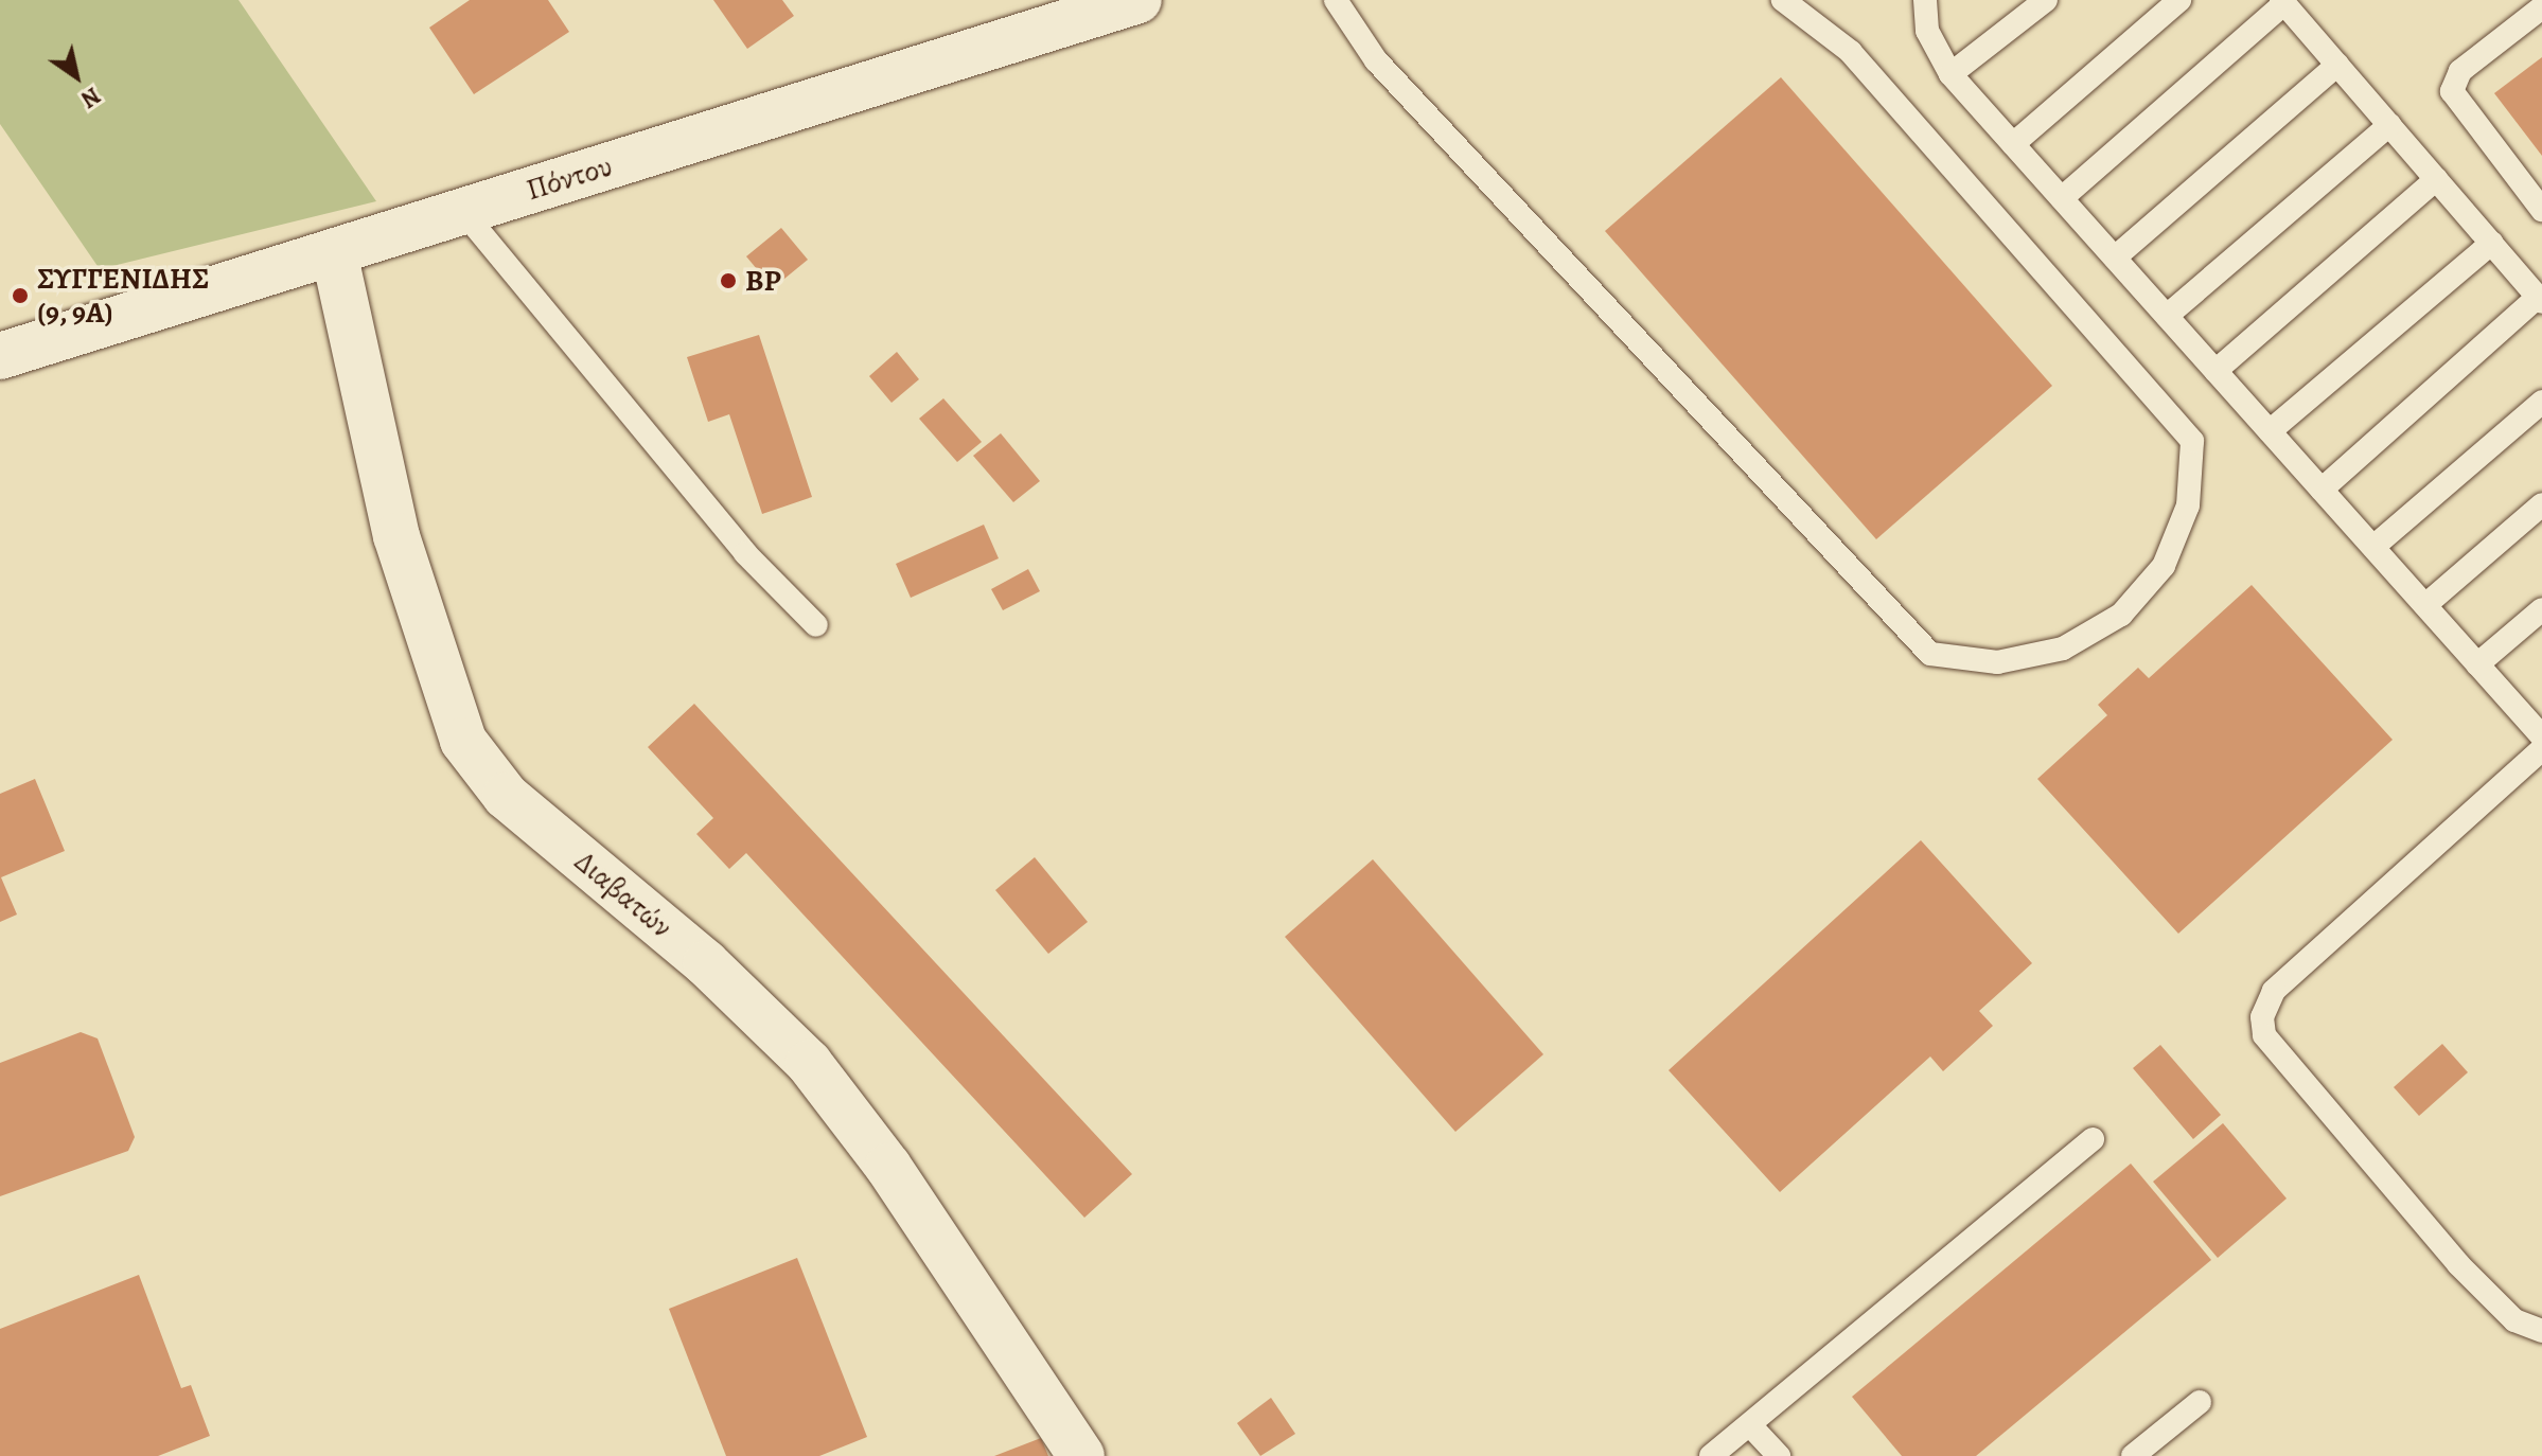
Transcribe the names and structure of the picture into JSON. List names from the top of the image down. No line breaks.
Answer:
{"streets":{"street":["Πόντου","Διαβατών"]},"crossings":[["Πόντου","Διαβατών"]],"places":["BP","ΣΥΓΓΕΝΙΔΗΣ (9, 9Α)"],"north":"bottom right"}
